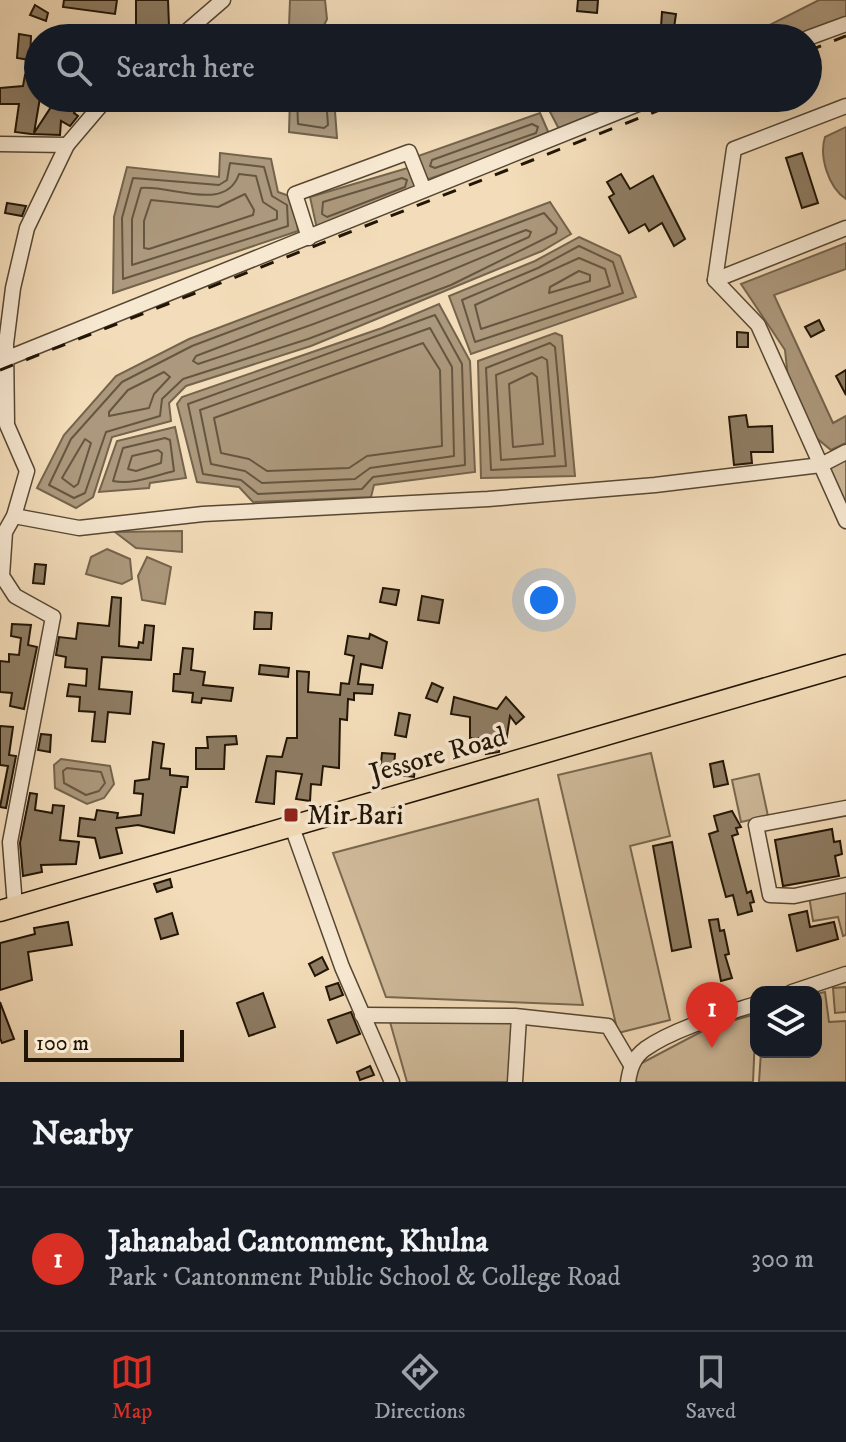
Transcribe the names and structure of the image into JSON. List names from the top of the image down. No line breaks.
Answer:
{"streets":{"highway":["Jessore Road"]},"places":{"transit":["Mir Bari"]},"scale_bar":"100 m","page":{"search":"Search here","pins":"1","scale":"100 m","heading":"Nearby","list":[{"mark":"1","name":"Jahanabad Cantonment, Khulna","note":"Park · Cantonment Public School & College Road","value":"300 m"}],"nav":["Map","Directions","Saved"]}}
